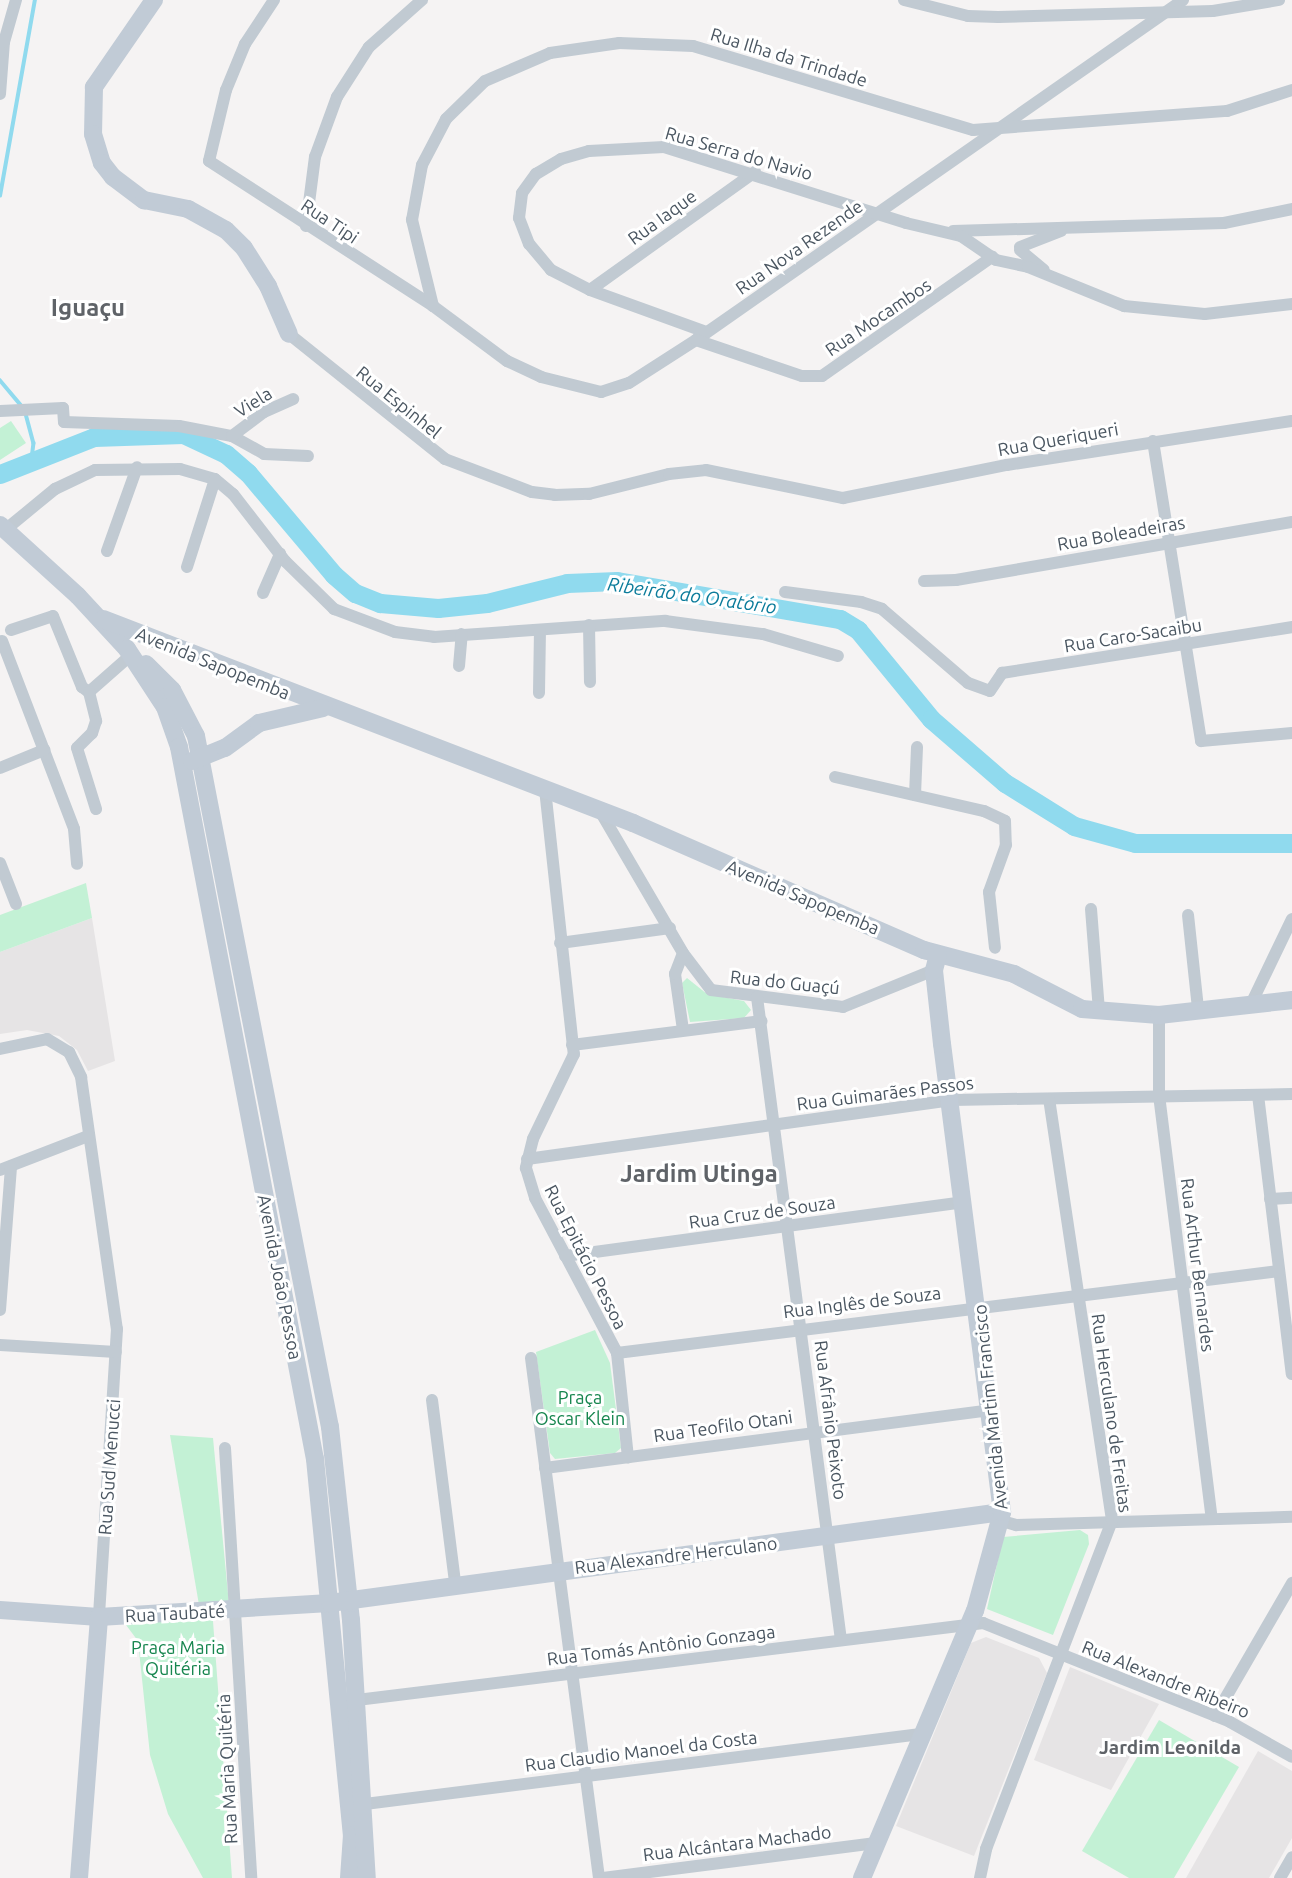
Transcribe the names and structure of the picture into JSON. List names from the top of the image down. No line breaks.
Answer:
{"streets":{"main road":["Avenida Sapopemba","Avenida João Pessoa","Avenida Martim Francisco","Rua Sud Menucci","Rua Alexandre Herculano","Rua Taubaté"],"street":["Rua Ilha da Trindade","Rua Serra do Navio","Rua Iaque","Rua Tipi","Rua Nova Rezende","Rua Mocambos","Viela","Rua Espinhel","Rua Queriqueri","Rua Boleadeiras","Rua Caro-Sacaibu","Rua do Guaçú","Rua Guimarães Passos","Rua Cruz de Souza","Rua Epitácio Pessoa","Rua Arthur Bernardes","Rua Inglês de Souza","Rua Herculano de Freitas","Rua Afrânio Peixoto","Rua Teofilo Otani","Rua Tomás Antônio Gonzaga","Rua Alexandre Ribeiro","Rua Claudio Manoel da Costa","Rua Maria Quitéria","Rua Alcântara Machado"]},"crossings":[["Rua Ilha da Trindade","Rua Tipi"],["Rua Ilha da Trindade","Rua Nova Rezende"],["Rua Serra do Navio","Rua Iaque"],["Rua Serra do Navio","Rua Nova Rezende"],["Rua Serra do Navio","Rua Mocambos"],["Rua Tipi","Rua Nova Rezende"],["Rua Nova Rezende","Rua Mocambos"],["Rua Espinhel","Rua Queriqueri"],["Avenida Sapopemba","Rua do Guaçú"],["Avenida Sapopemba","Rua Arthur Bernardes"],["Avenida Sapopemba","Avenida João Pessoa"],["Avenida Sapopemba","Avenida Martim Francisco"],["Rua do Guaçú","Avenida Martim Francisco"],["Rua do Guaçú","Rua Afrânio Peixoto"],["Rua Guimarães Passos","Rua Epitácio Pessoa"],["Rua Guimarães Passos","Rua Arthur Bernardes"],["Rua Guimarães Passos","Avenida Martim Francisco"],["Rua Guimarães Passos","Rua Herculano de Freitas"],["Rua Guimarães Passos","Rua Afrânio Peixoto"],["Rua Cruz de Souza","Rua Epitácio Pessoa"],["Rua Cruz de Souza","Avenida Martim Francisco"],["Rua Cruz de Souza","Rua Afrânio Peixoto"],["Rua Epitácio Pessoa","Rua Inglês de Souza"],["Rua Epitácio Pessoa","Rua Teofilo Otani"],["Rua Arthur Bernardes","Rua Inglês de Souza"],["Avenida João Pessoa","Rua Alexandre Herculano"],["Avenida João Pessoa","Rua Taubaté"],["Avenida João Pessoa","Rua Tomás Antônio Gonzaga"],["Avenida João Pessoa","Rua Claudio Manoel da Costa"],["Rua Inglês de Souza","Avenida Martim Francisco"],["Rua Inglês de Souza","Rua Herculano de Freitas"],["Rua Inglês de Souza","Rua Afrânio Peixoto"],["Avenida Martim Francisco","Rua Teofilo Otani"],["Avenida Martim Francisco","Rua Alexandre Herculano"],["Avenida Martim Francisco","Rua Tomás Antônio Gonzaga"],["Avenida Martim Francisco","Rua Alexandre Ribeiro"],["Avenida Martim Francisco","Rua Claudio Manoel da Costa"],["Avenida Martim Francisco","Rua Alcântara Machado"],["Rua Herculano de Freitas","Rua Alexandre Ribeiro"],["Rua Afrânio Peixoto","Rua Teofilo Otani"],["Rua Afrânio Peixoto","Rua Alexandre Herculano"],["Rua Afrânio Peixoto","Rua Tomás Antônio Gonzaga"],["Rua Sud Menucci","Rua Taubaté"],["Rua Alexandre Herculano","Rua Taubaté"],["Rua Taubaté","Rua Maria Quitéria"],["Rua Tomás Antônio Gonzaga","Rua Alexandre Ribeiro"]],"districts":["Iguaçu","Jardim Utinga","Jardim Leonilda"],"water":["Ribeirão do Oratório"],"parks":["Praça Oscar Klein","Praça Maria Quitéria"]}
